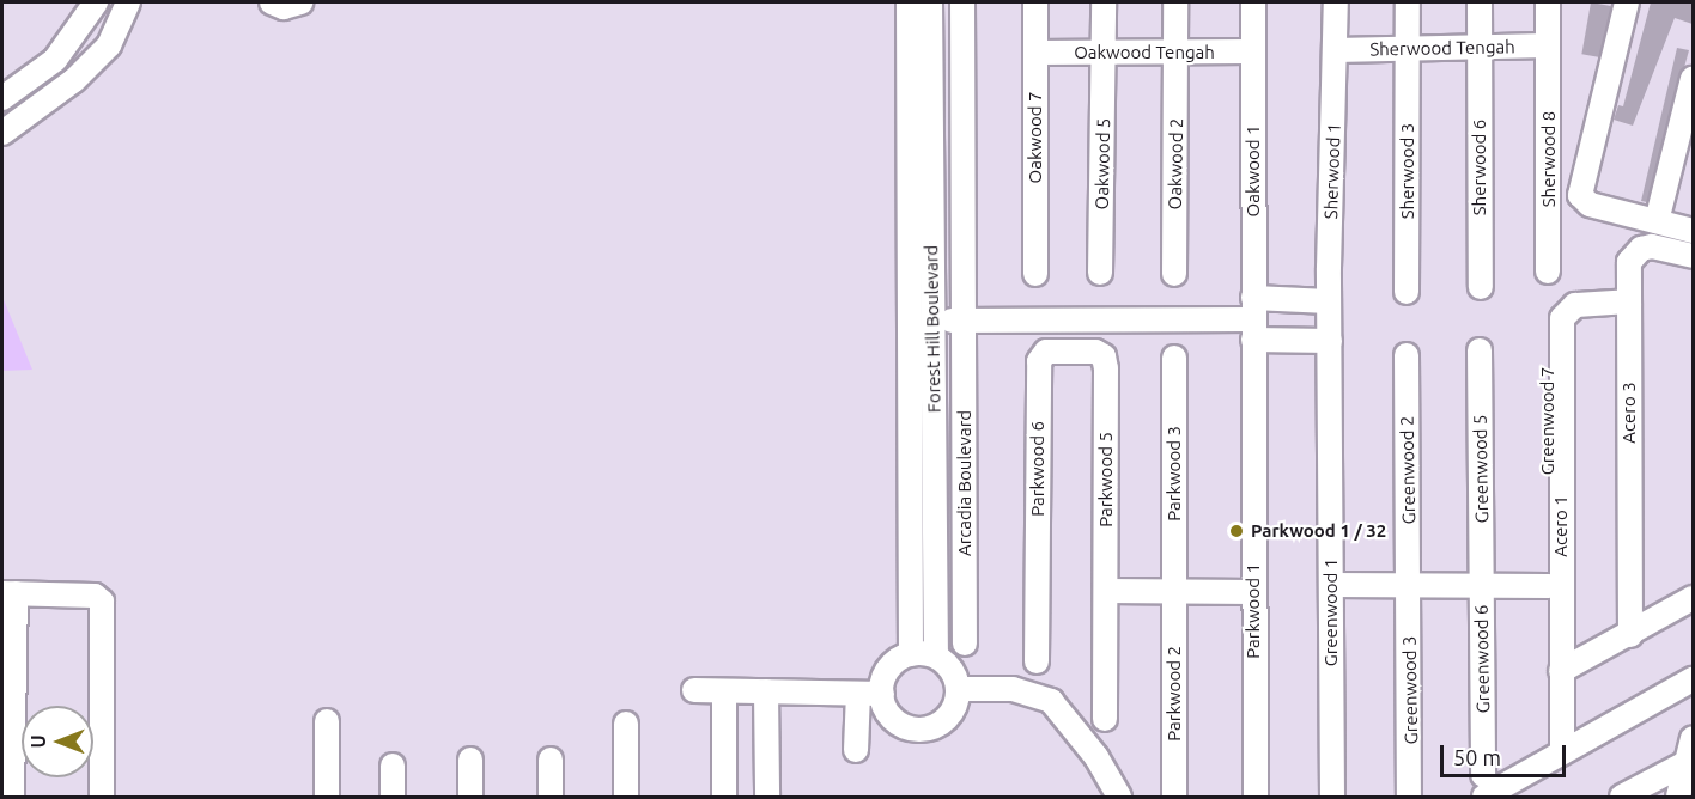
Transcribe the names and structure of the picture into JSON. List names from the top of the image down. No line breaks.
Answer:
{"streets":{"street":["Sherwood Tengah","Oakwood Tengah","Oakwood 7","Sherwood 8","Oakwood 5","Oakwood 2","Sherwood 6","Oakwood 1","Sherwood 1","Sherwood 3","Forest Hill Boulevard","Acero 3","Greenwood 7","Parkwood 6","Greenwood 5","Greenwood 2","Parkwood 3","Parkwood 5","Arcadia Boulevard","Acero 1","Parkwood 1","Greenwood 1","Greenwood 6","Greenwood 3","Parkwood 2"]},"crossings":[["Sherwood Tengah","Sherwood 8"],["Sherwood Tengah","Sherwood 6"],["Sherwood Tengah","Sherwood 1"],["Sherwood Tengah","Sherwood 3"],["Oakwood Tengah","Oakwood 7"],["Oakwood Tengah","Oakwood 5"],["Oakwood Tengah","Oakwood 2"],["Oakwood Tengah","Oakwood 1"],["Oakwood 1","Parkwood 1"],["Sherwood 1","Greenwood 1"],["Acero 3","Acero 1"],["Greenwood 7","Acero 1"],["Parkwood 6","Parkwood 5"],["Greenwood 5","Greenwood 6"],["Greenwood 2","Greenwood 3"],["Parkwood 3","Parkwood 2"]],"places":["Parkwood 1 / 32"],"scale_bar":"50 m","north":"left"}
